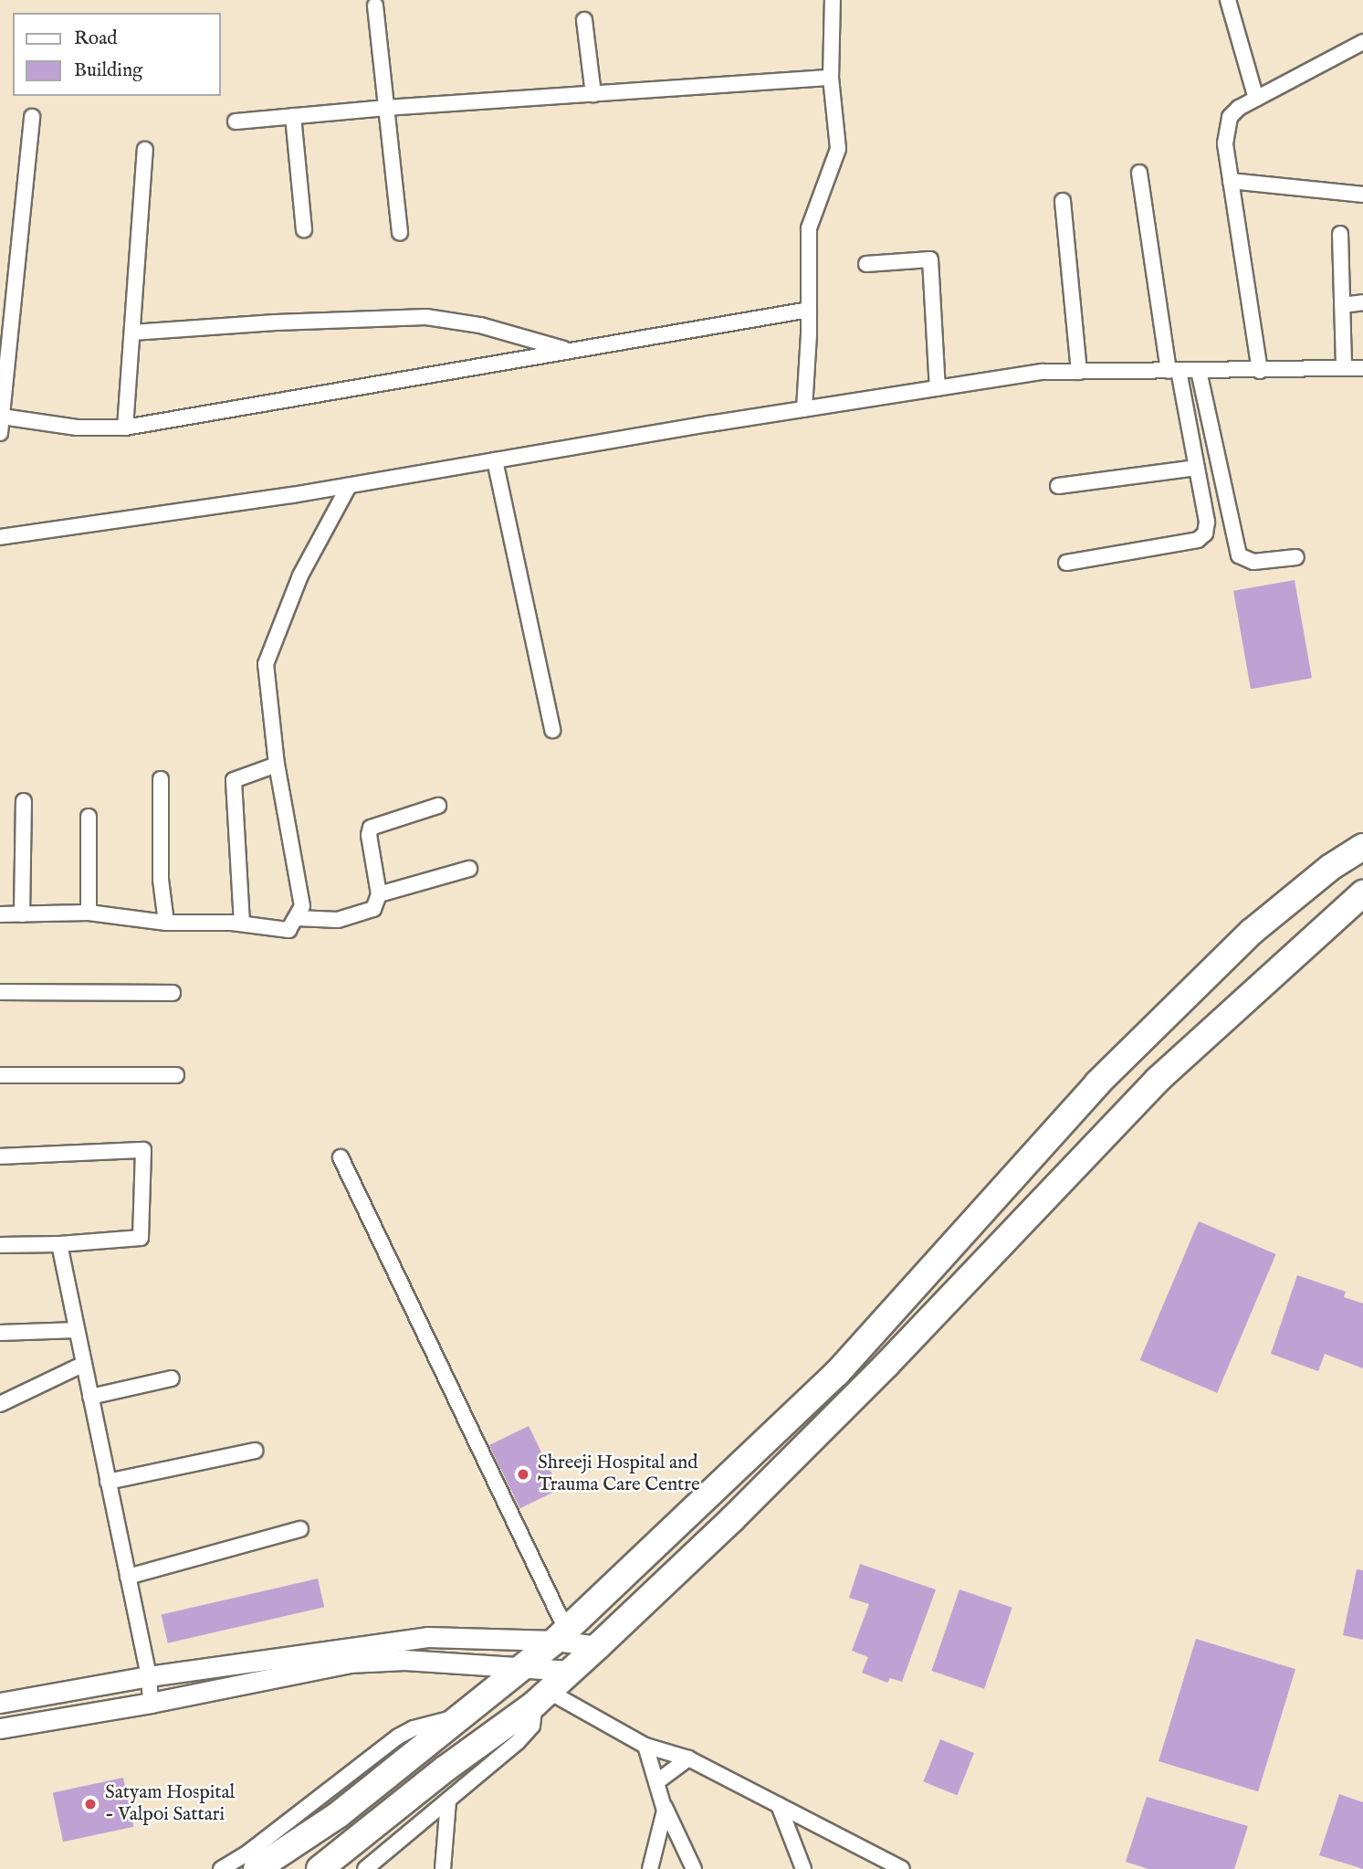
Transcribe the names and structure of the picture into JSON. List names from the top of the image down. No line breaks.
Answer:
{"places":["Shreeji Hospital and Trauma Care Centre","Satyam Hospital - Valpoi Sattari"],"legend":["Road","Building"]}
